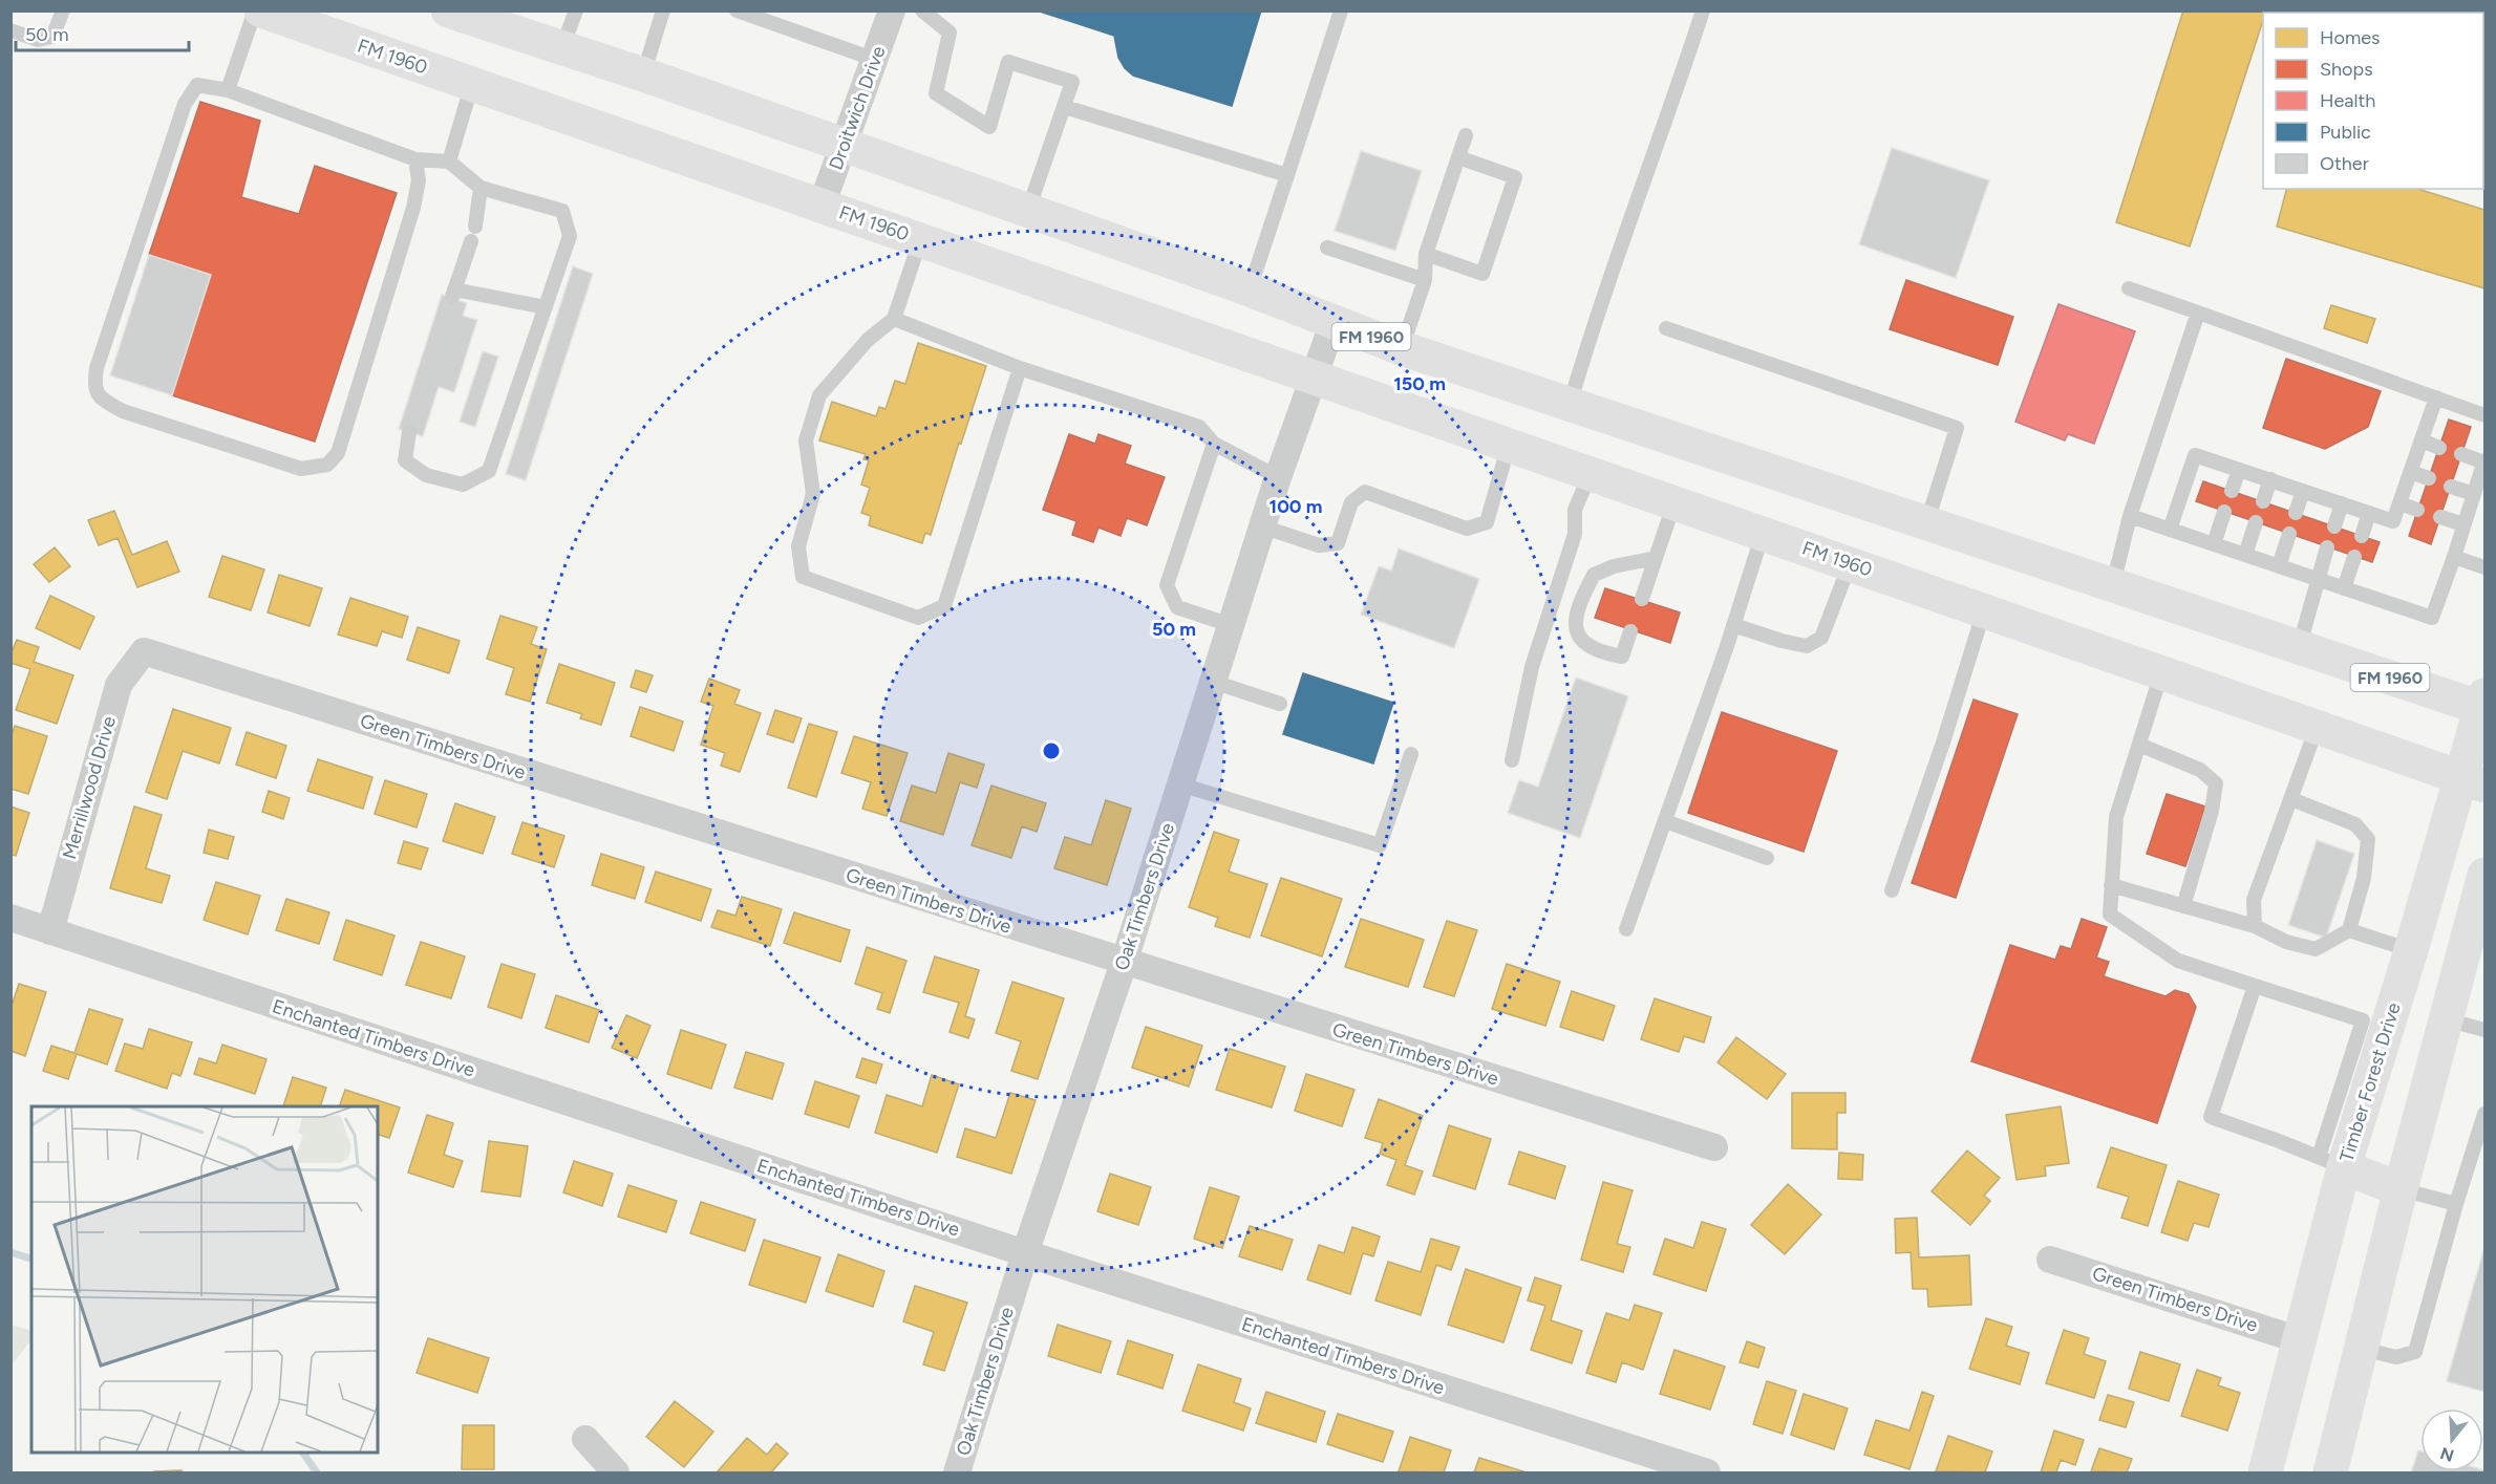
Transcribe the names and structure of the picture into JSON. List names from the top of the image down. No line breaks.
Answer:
{"streets":{"main road":["FM 1960","Timber Forest Drive"],"street":["Droitwich Drive","Green Timbers Drive","Merrillwood Drive","Oak Timbers Drive","Enchanted Timbers Drive"]},"crossings":[["FM 1960","Droitwich Drive"],["FM 1960","Oak Timbers Drive"],["FM 1960","Timber Forest Drive"],["Green Timbers Drive","Merrillwood Drive"],["Green Timbers Drive","Oak Timbers Drive"],["Green Timbers Drive","Timber Forest Drive"],["Merrillwood Drive","Enchanted Timbers Drive"],["Oak Timbers Drive","Enchanted Timbers Drive"]],"legend":["Homes","Shops","Health","Public","Other"],"scale_bar":"50 m","north":"bottom","rings":["150 m","100 m","50 m"]}
